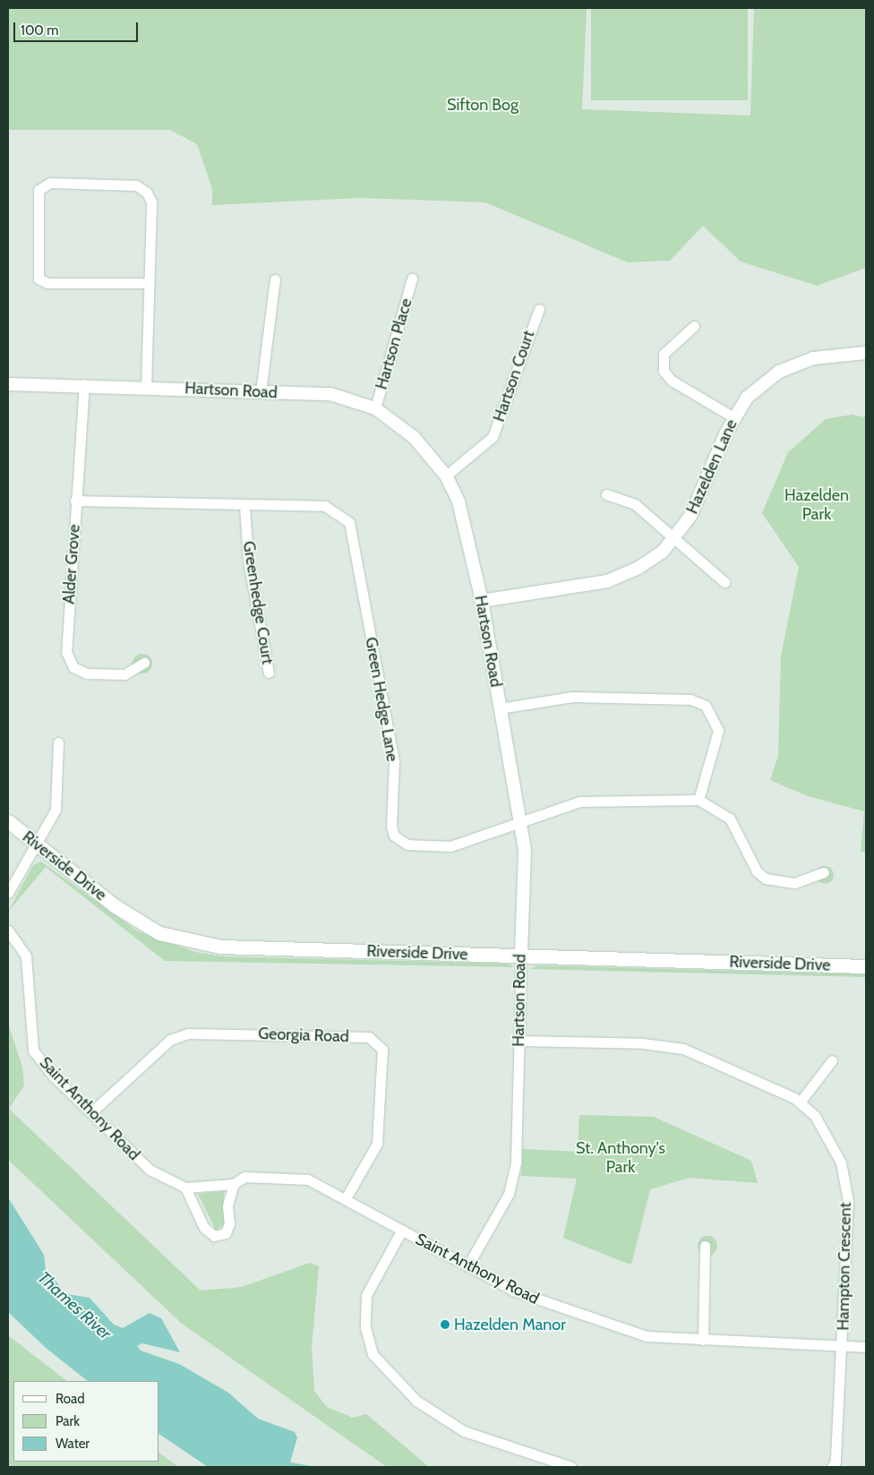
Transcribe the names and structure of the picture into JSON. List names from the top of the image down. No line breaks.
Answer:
{"streets":{"main road":["Riverside Drive"],"street":["Hartson Place","Hartson Court","Hartson Road","Hazelden Lane","Alder Grove","Greenhedge Court","Green Hedge Lane","Georgia Road","Saint Anthony Road","Hampton Crescent"]},"crossings":[["Hartson Place","Hartson Road"],["Hartson Court","Hartson Road"],["Hartson Road","Hazelden Lane"],["Hartson Road","Alder Grove"],["Hartson Road","Green Hedge Lane"],["Hartson Road","Riverside Drive"],["Hartson Road","Saint Anthony Road"],["Hartson Road","Hampton Crescent"],["Alder Grove","Green Hedge Lane"],["Greenhedge Court","Green Hedge Lane"],["Georgia Road","Saint Anthony Road"],["Saint Anthony Road","Hampton Crescent"]],"water":["Thames River"],"parks":["Sifton Bog","Hazelden Park","St. Anthony's Park"],"places":["Hazelden Manor"],"legend":["Road","Park","Water"],"scale_bar":"100 m"}
